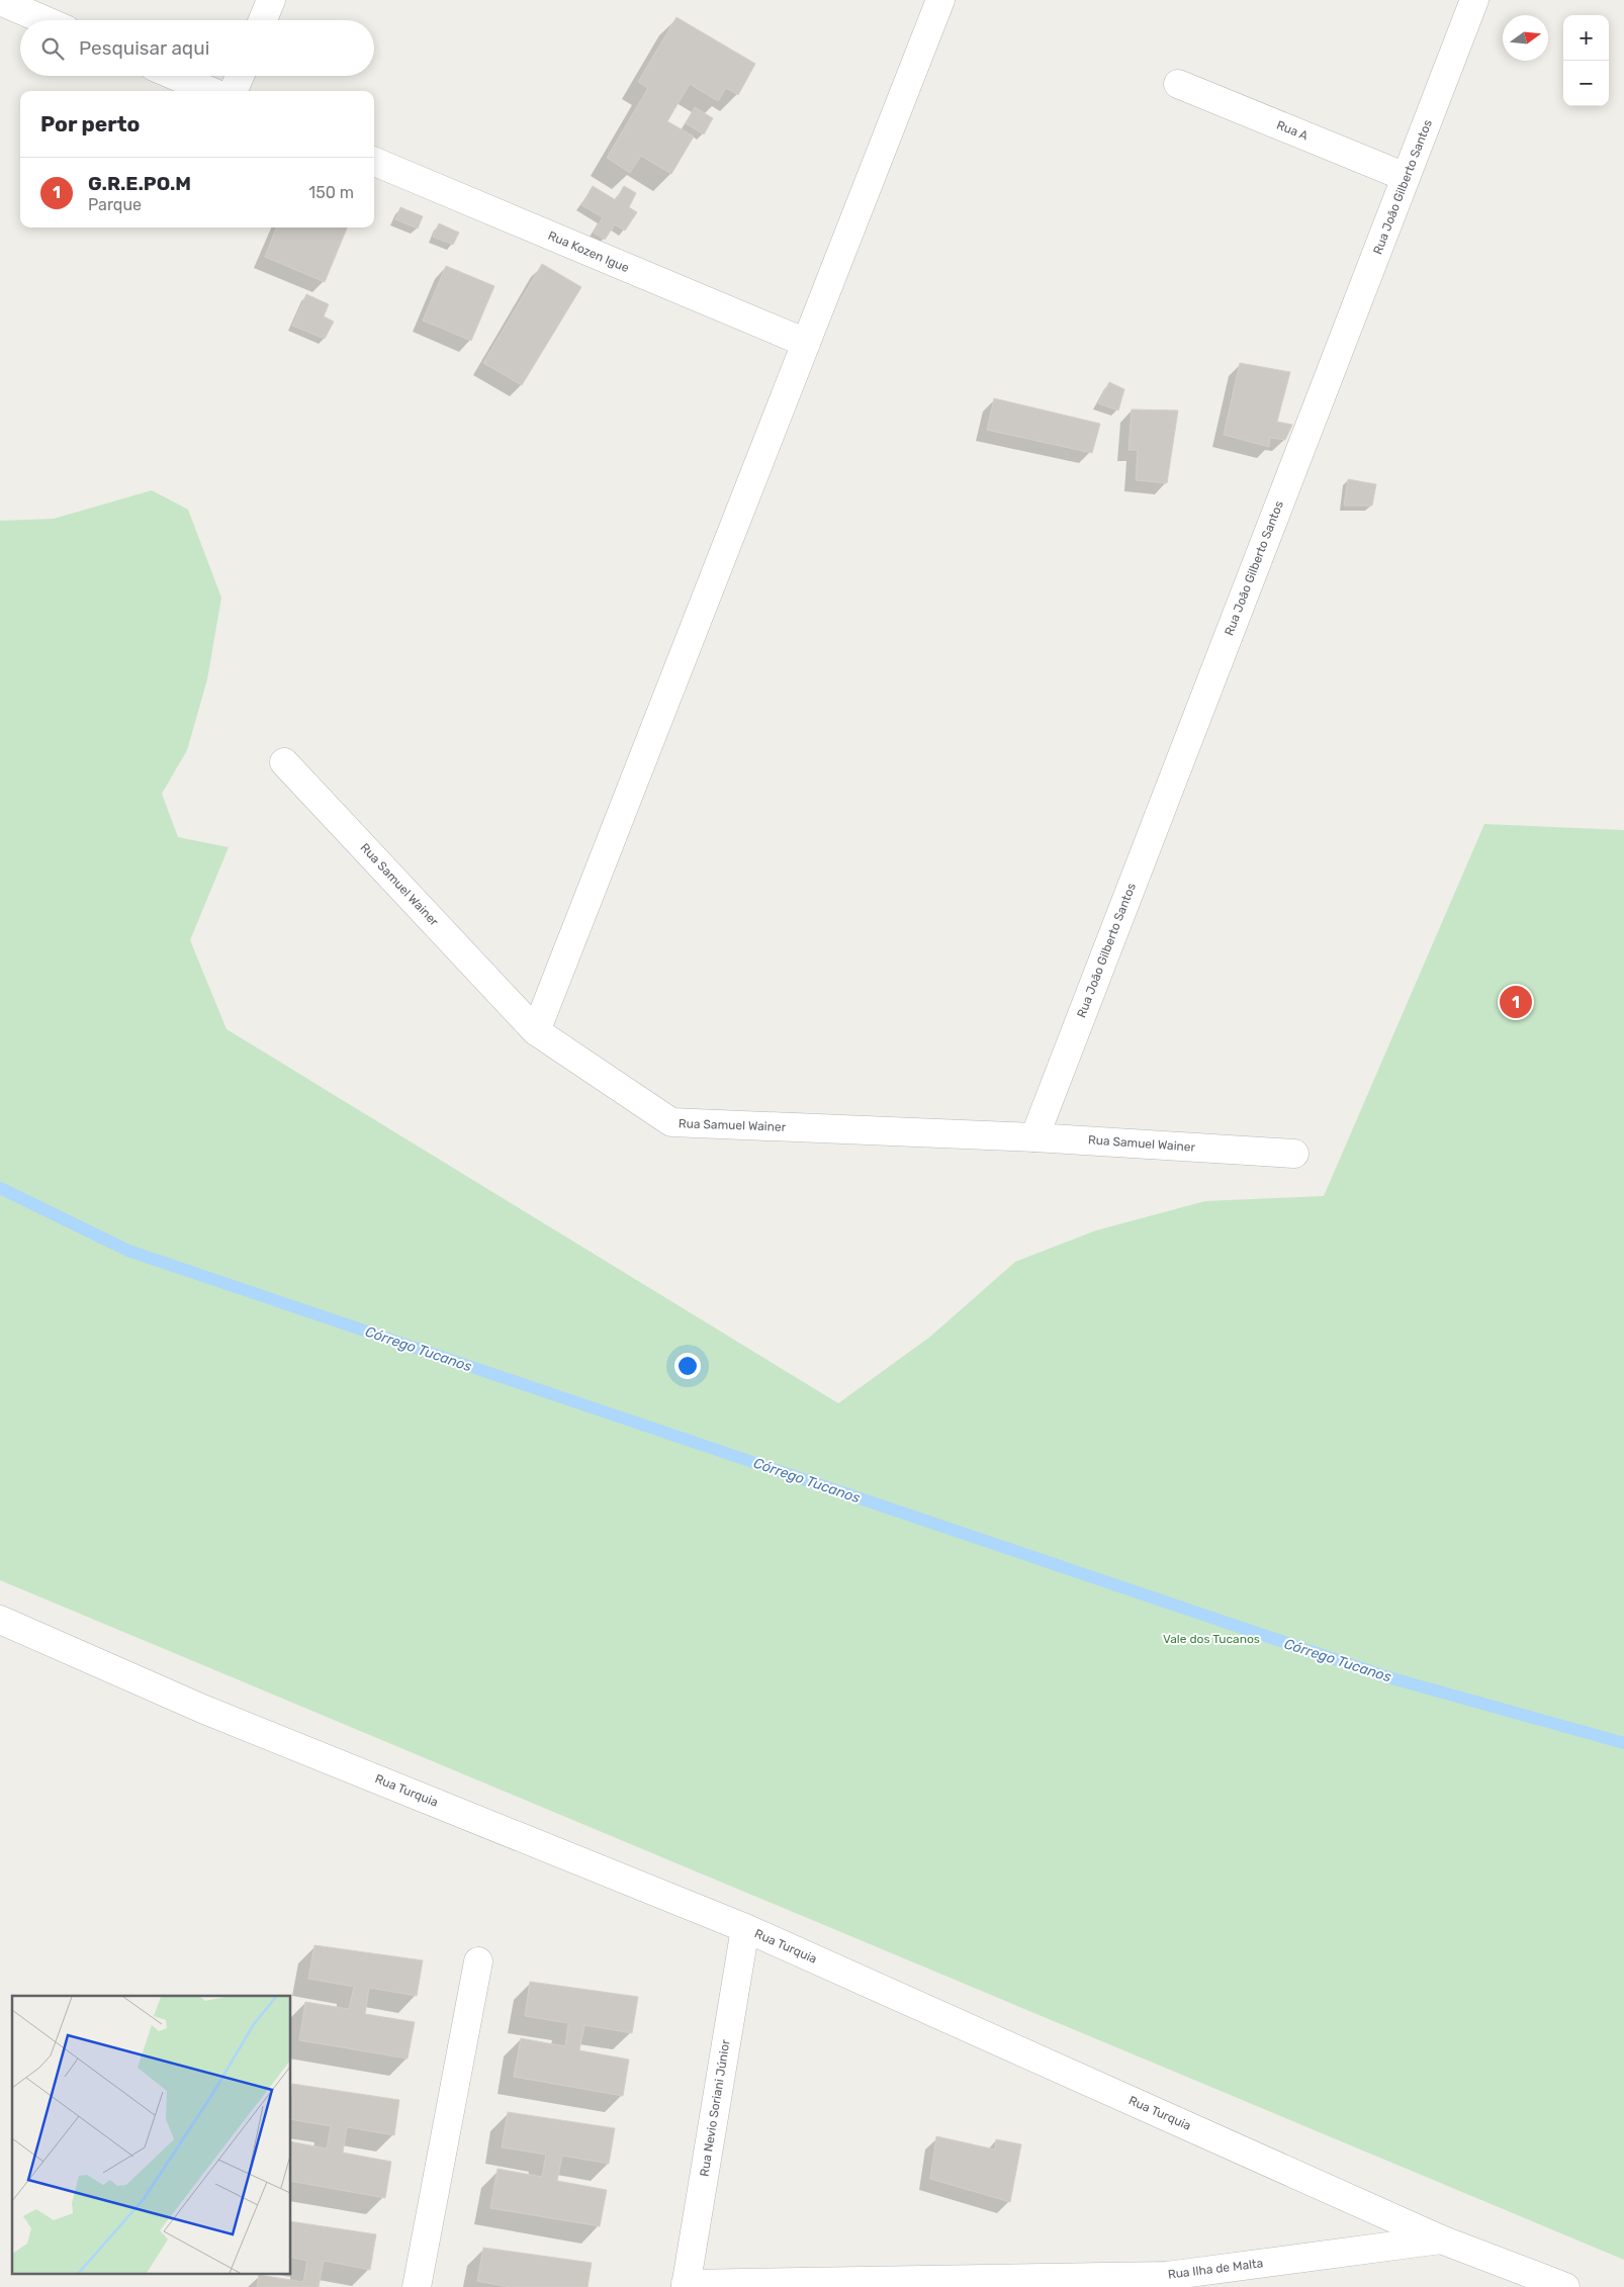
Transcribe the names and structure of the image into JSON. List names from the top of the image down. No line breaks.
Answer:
{"streets":{"street":["Rua A","Rua João Gilberto Santos","Rua Kozen Igue","Rua Samuel Wainer","Rua Turquia","Rua Nevio Soriani Júnior","Rua Ilha de Malta"]},"crossings":[["Rua A","Rua João Gilberto Santos"],["Rua João Gilberto Santos","Rua Samuel Wainer"],["Rua Turquia","Rua Nevio Soriani Júnior"],["Rua Turquia","Rua Ilha de Malta"],["Rua Nevio Soriani Júnior","Rua Ilha de Malta"]],"water":["Córrego Tucanos"],"parks":["Vale dos Tucanos"],"north":"right","page":{"map_buttons":["+","−"],"search":"Pesquisar aqui","heading":"Por perto","list":[{"mark":"1","name":"G.R.E.PO.M","note":"Parque","value":"150 m"}],"pins":"1"}}
